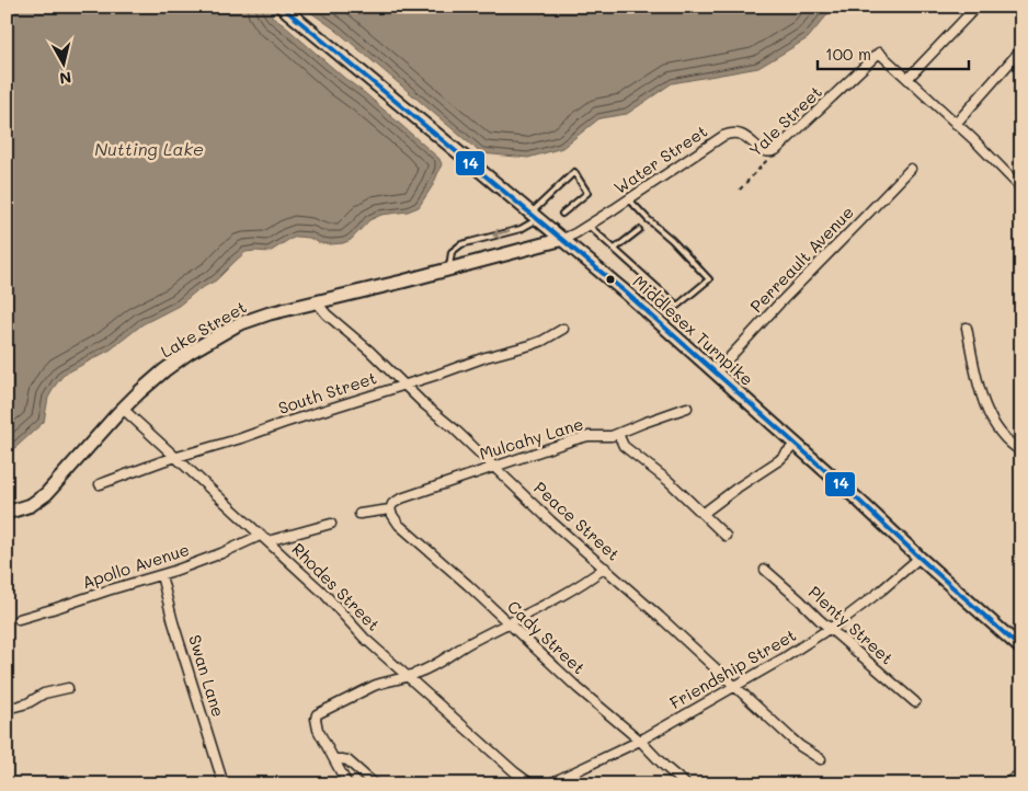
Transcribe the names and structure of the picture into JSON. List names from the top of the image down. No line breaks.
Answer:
{"streets":{"main road":["Lake Street","Middlesex Turnpike"],"street":["Yale Street","Water Street","Perreault Avenue","South Street","Mulcahy Lane","Peace Street","Apollo Avenue","Rhodes Street","Plenty Street","Cady Street","Friendship Street","Swan Lane"]},"crossings":[["Yale Street","Water Street"],["Water Street","Lake Street"],["Water Street","Middlesex Turnpike"],["Perreault Avenue","Middlesex Turnpike"],["Lake Street","Middlesex Turnpike"],["Lake Street","Peace Street"],["Lake Street","Rhodes Street"],["Middlesex Turnpike","Friendship Street"],["South Street","Peace Street"],["South Street","Rhodes Street"],["Mulcahy Lane","Peace Street"],["Mulcahy Lane","Cady Street"],["Peace Street","Friendship Street"],["Apollo Avenue","Rhodes Street"],["Apollo Avenue","Swan Lane"],["Plenty Street","Friendship Street"],["Cady Street","Friendship Street"]],"water":["Nutting Lake"],"lines":["transit line 14"],"scale_bar":"100 m","north":"bottom"}
